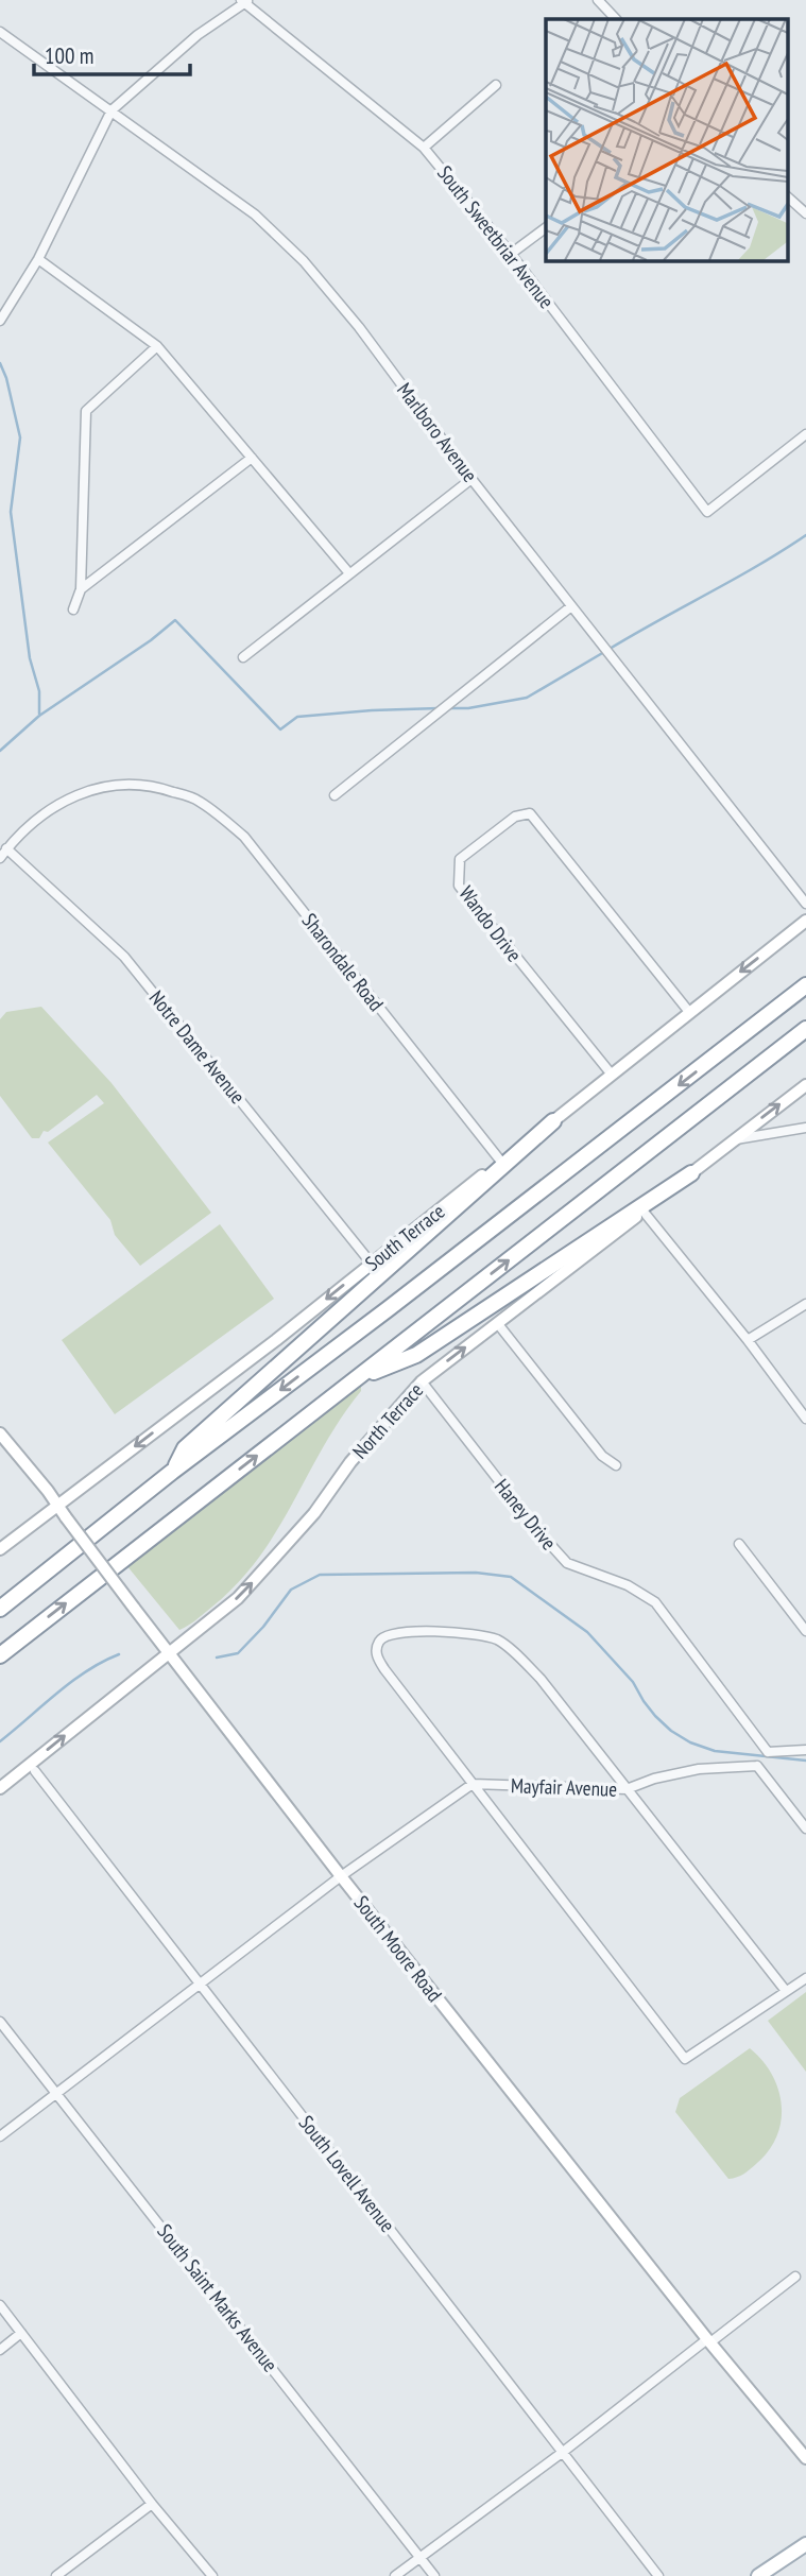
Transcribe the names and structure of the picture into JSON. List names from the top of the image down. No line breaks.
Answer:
{"streets":{"street":["South Sweetbriar Avenue","Marlboro Avenue","Wando Drive","Sharondale Road","Notre Dame Avenue","South Terrace","North Terrace","Haney Drive","Mayfair Avenue","South Moore Road","South Lovell Avenue","South Saint Marks Avenue"]},"crossings":[["Wando Drive","South Terrace"],["Sharondale Road","Notre Dame Avenue"],["Sharondale Road","South Terrace"],["Notre Dame Avenue","South Terrace"],["South Terrace","South Moore Road"],["North Terrace","Haney Drive"],["North Terrace","South Moore Road"]],"one_way":["South Terrace","North Terrace"],"scale_bar":"100 m"}
